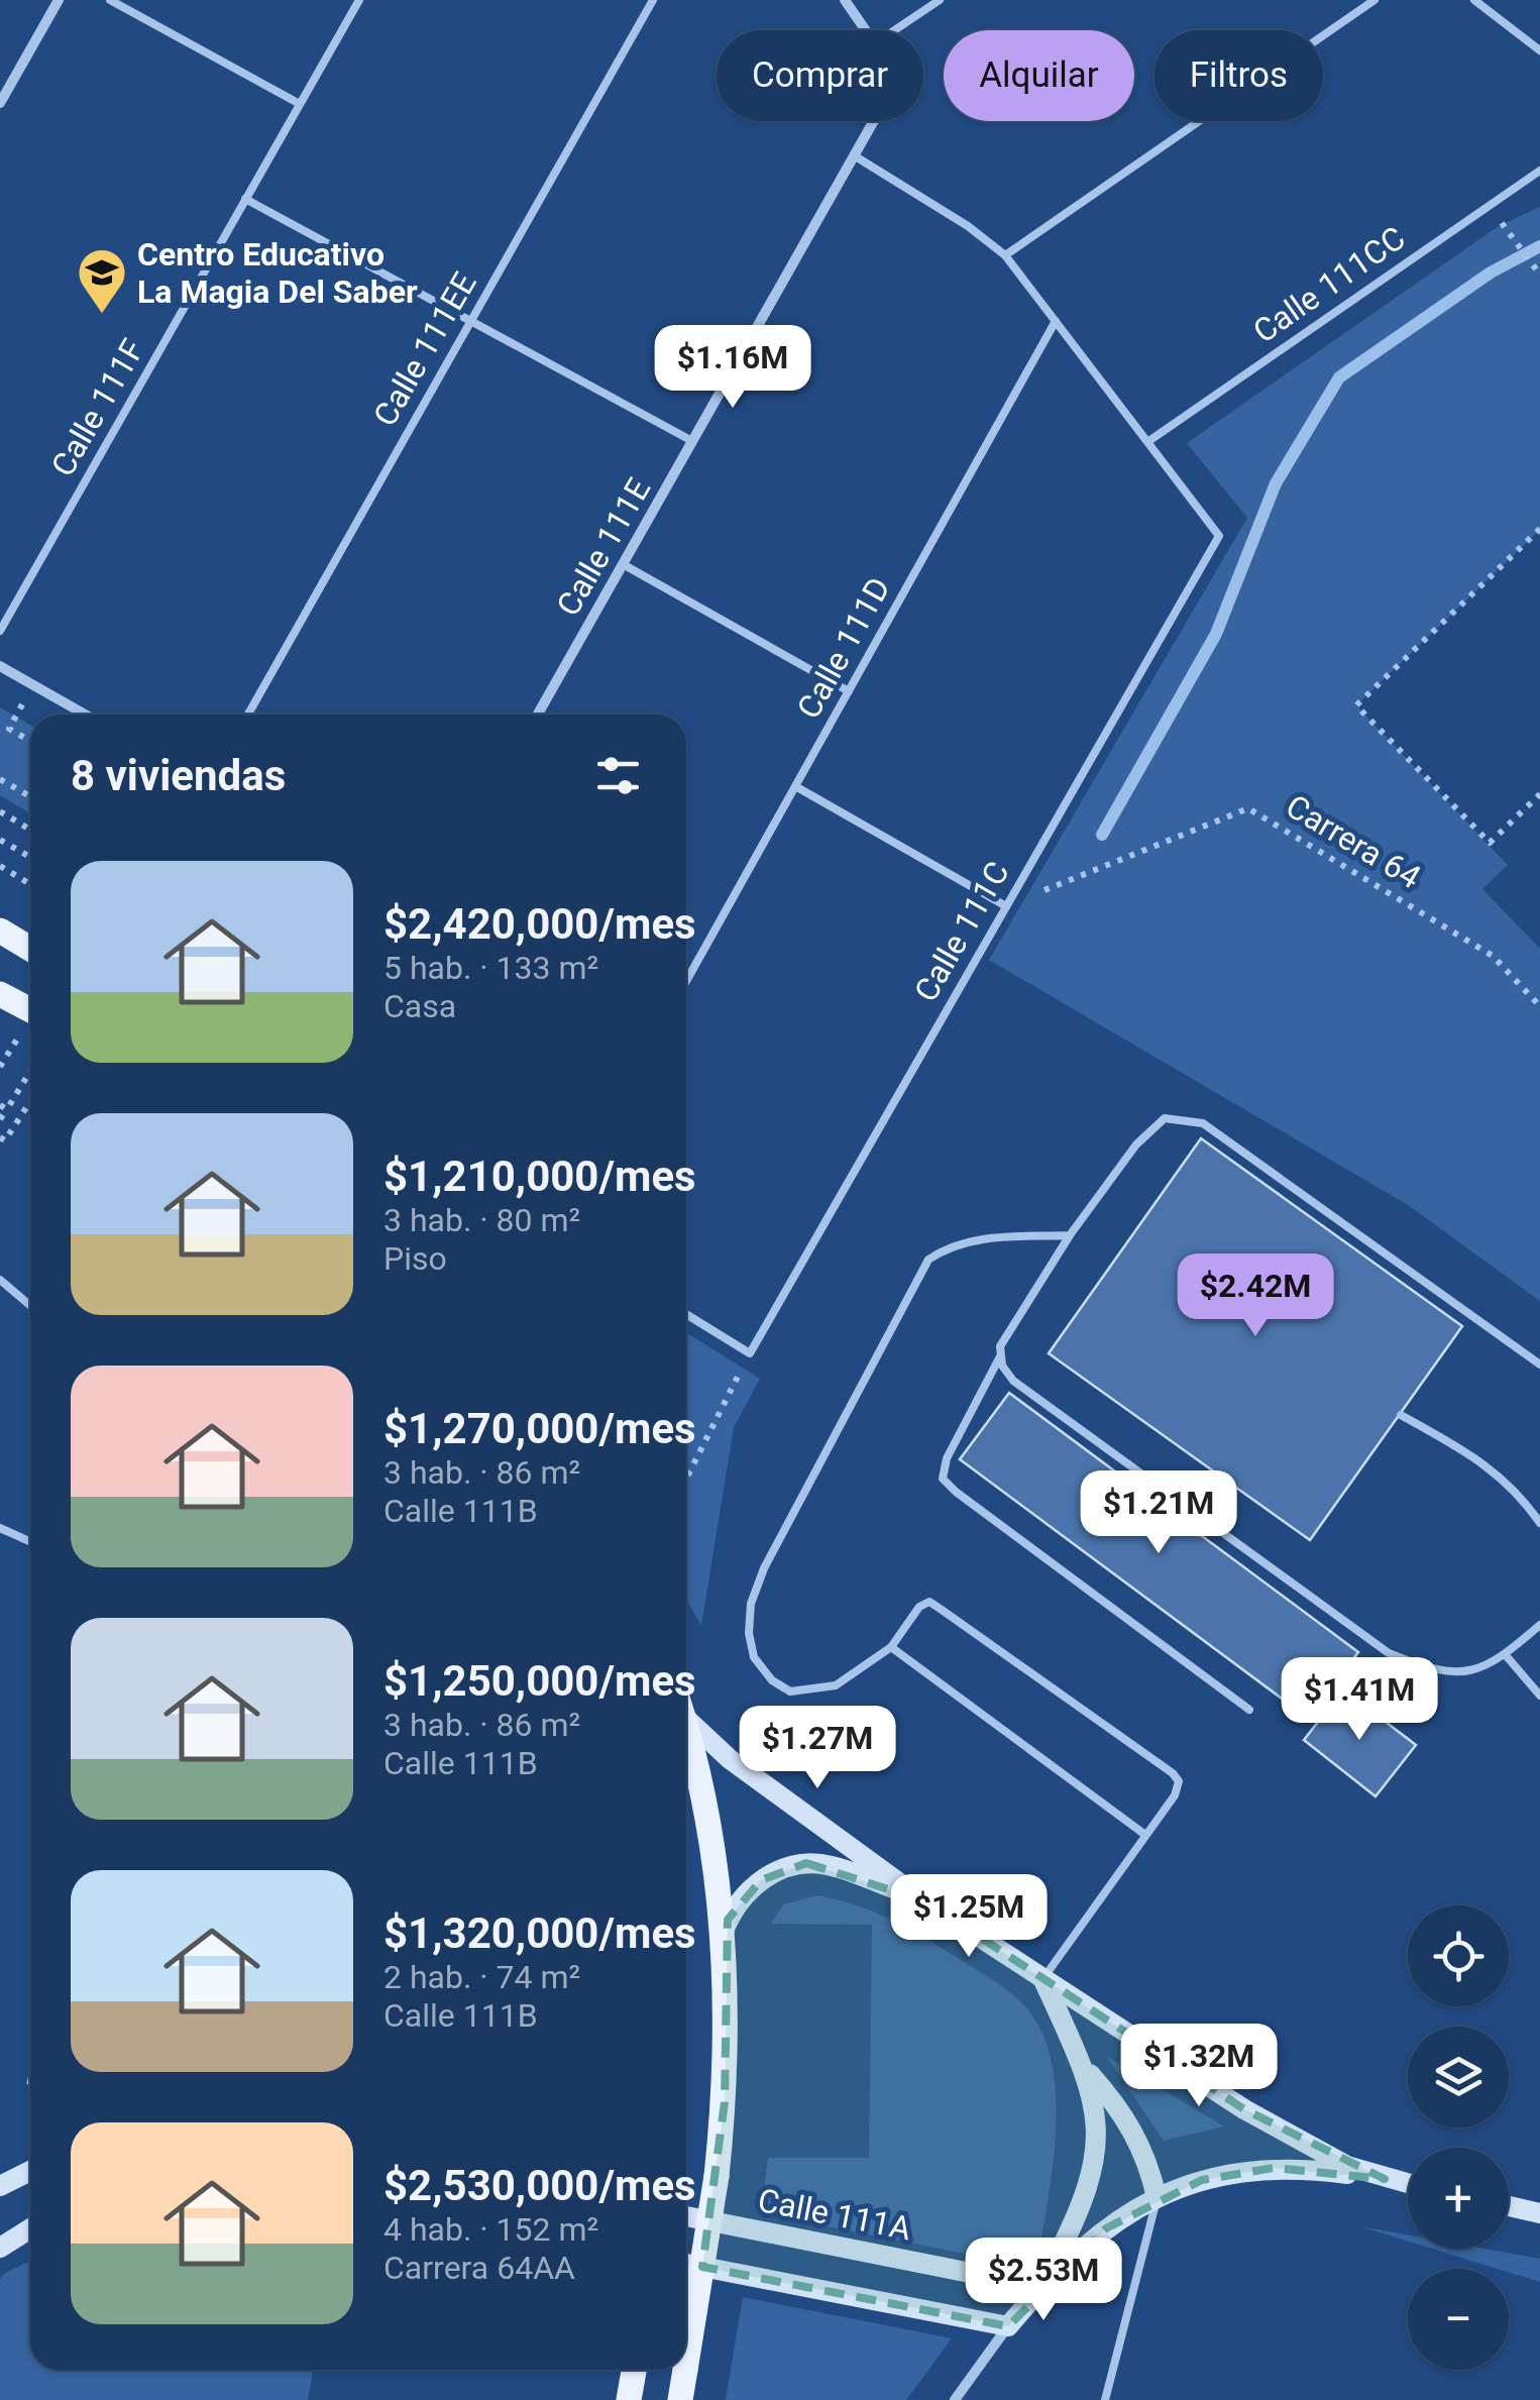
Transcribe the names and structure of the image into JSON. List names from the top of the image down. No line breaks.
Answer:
{"streets":{"main road":["Calle 111A"],"street":["Calle 111E"],"lane":["Calle 111CC","Calle 111EE","Calle 111F","Calle 111D","Calle 111C"],"path":["Carrera 64"]},"crossings":[["Calle 111CC","Calle 111C"],["Carrera 64","Calle 111C"]],"places":{"school or university":["Centro Educativo La Magia Del Saber"]},"page":{"chip":["Comprar","Alquilar","Filtros"],"price":["$1.16M","$2.42M","$1.21M","$1.41M","$1.27M","$1.25M","$1.32M","$2.53M"],"heading":"8 viviendas","list":[{"name":"$2,420,000/mes","note":"5 hab. · 133 m² · Casa"},{"name":"$1,210,000/mes","note":"3 hab. · 80 m² · Piso"},{"name":"$1,270,000/mes","note":"3 hab. · 86 m² · Calle 111B"},{"name":"$1,250,000/mes","note":"3 hab. · 86 m² · Calle 111B"},{"name":"$1,320,000/mes","note":"2 hab. · 74 m² · Calle 111B"},{"name":"$2,530,000/mes","note":"4 hab. · 152 m² · Carrera 64AA"}],"map_buttons":["+","−"]}}
